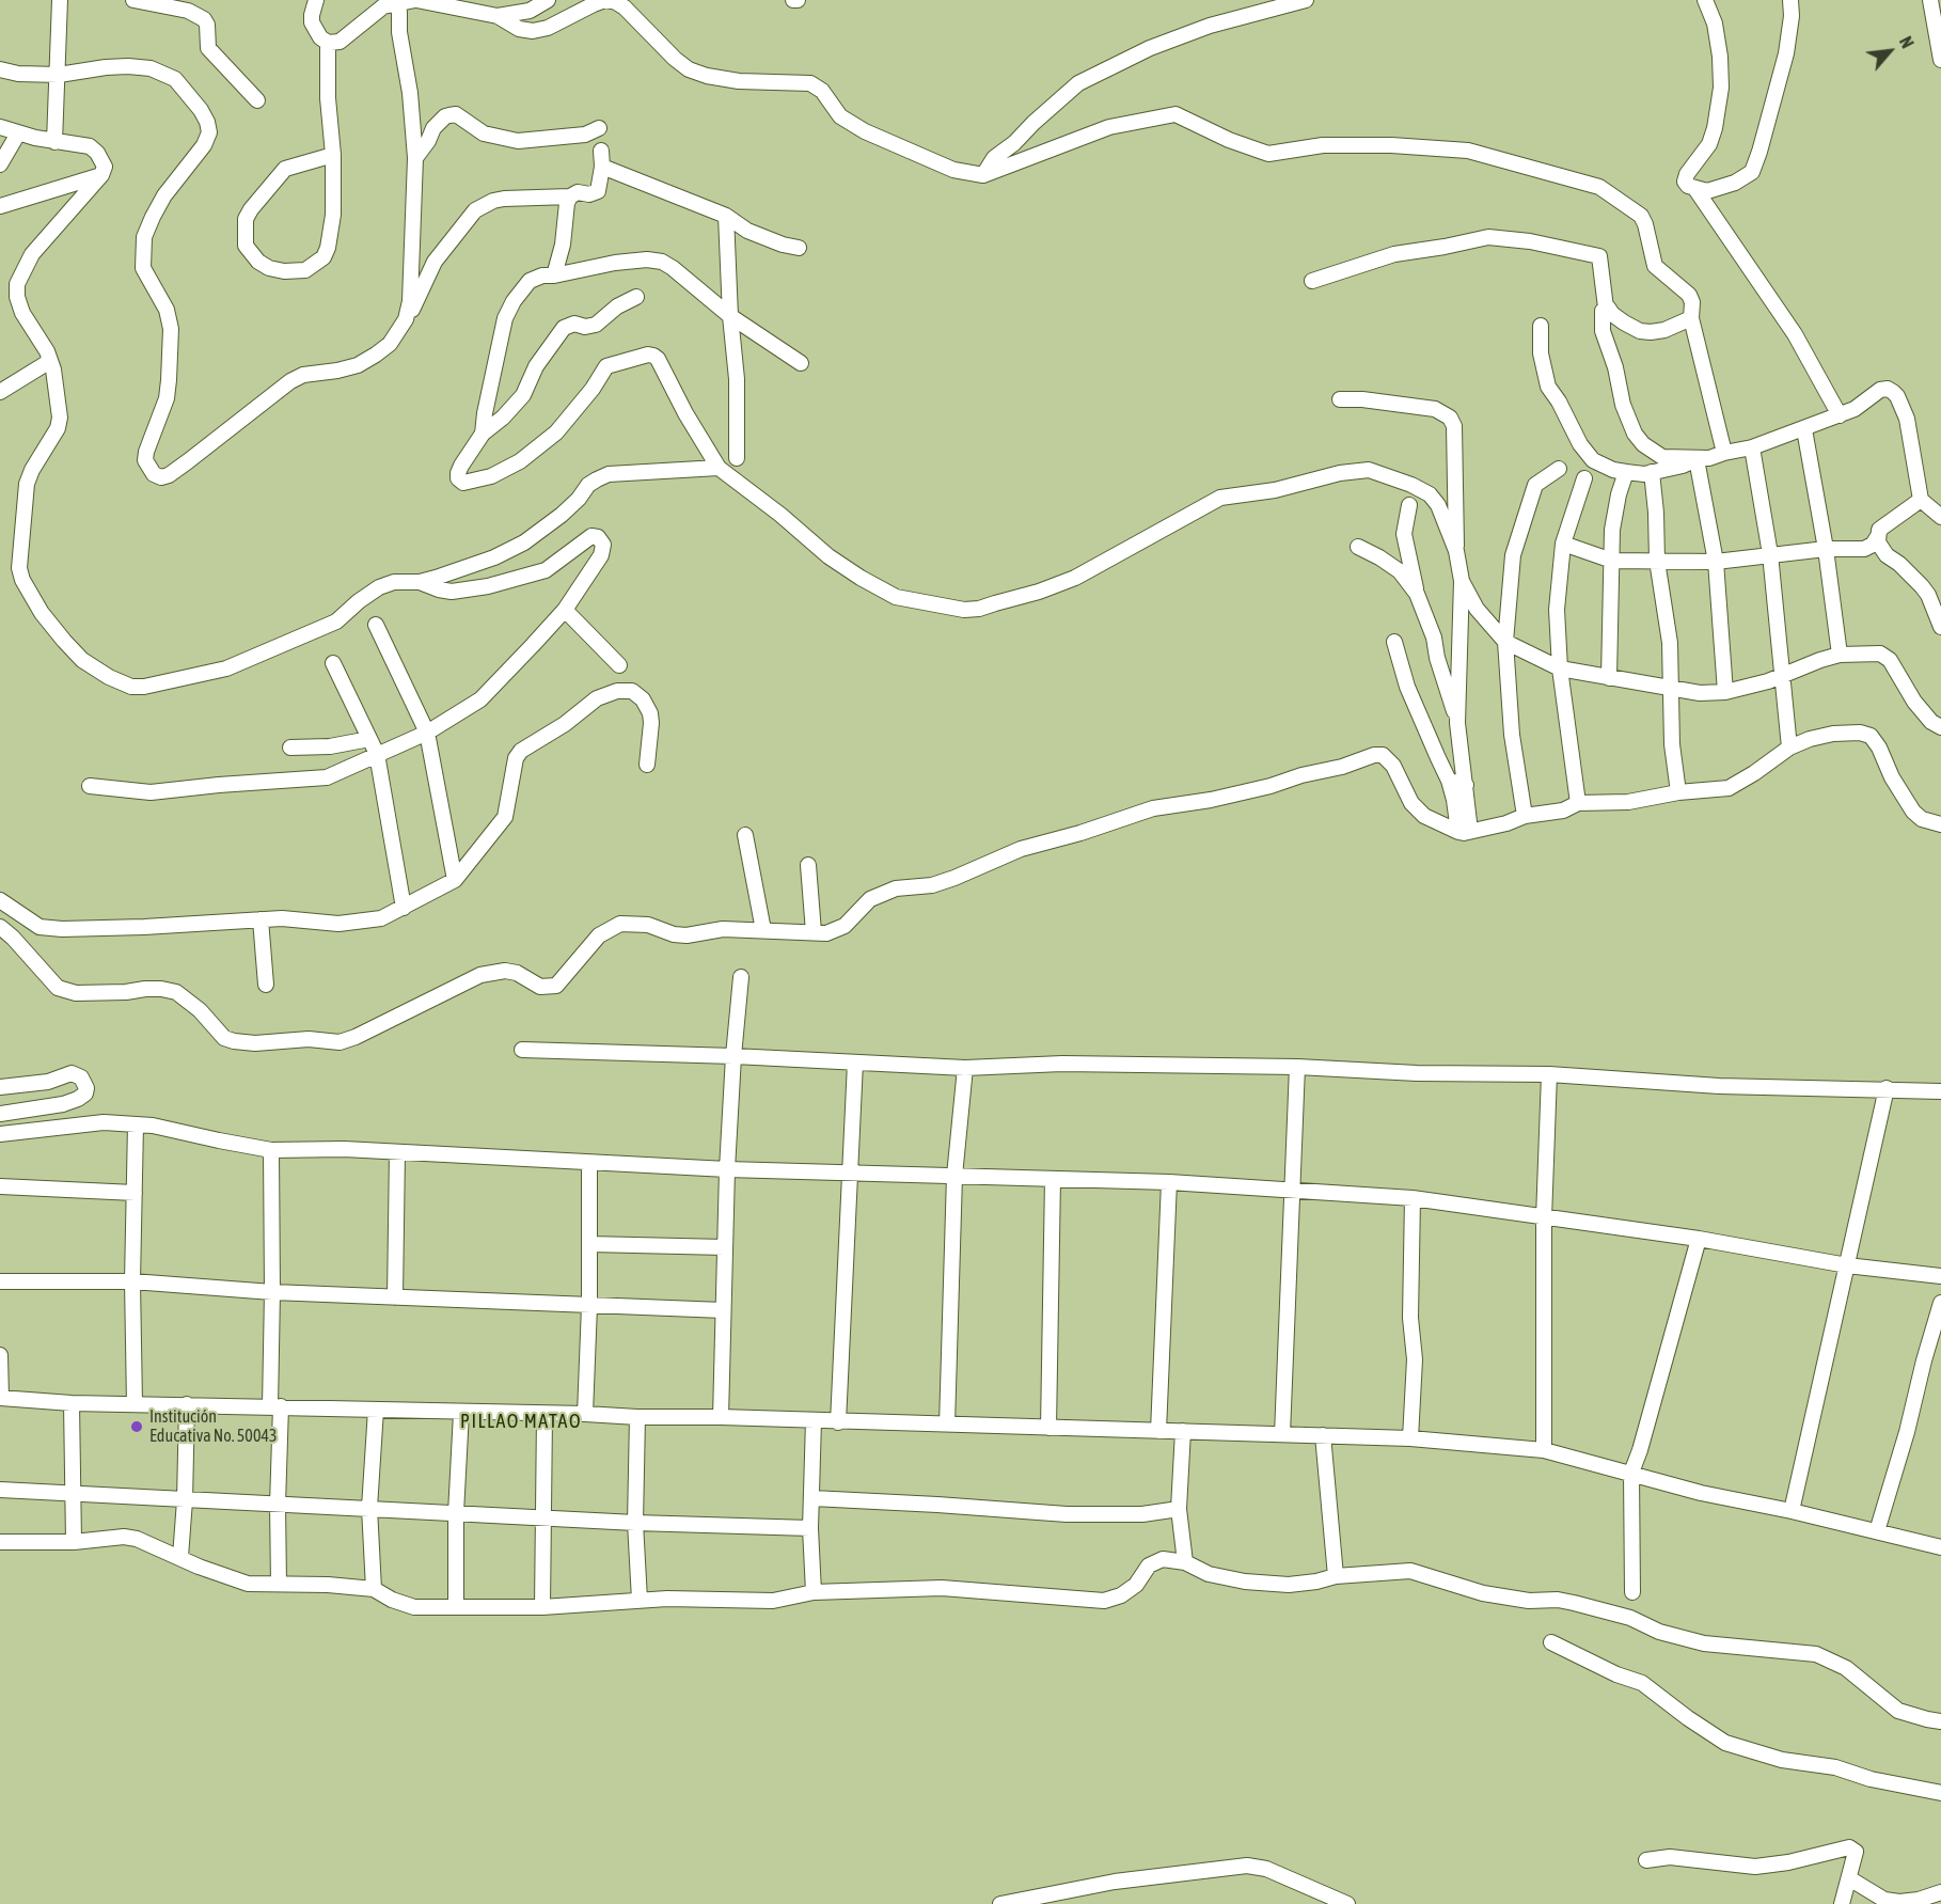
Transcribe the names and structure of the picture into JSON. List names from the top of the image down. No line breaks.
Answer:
{"districts":["PILLAO MATAO"],"places":["Institución Educativa No. 50043"],"north":"top right"}
